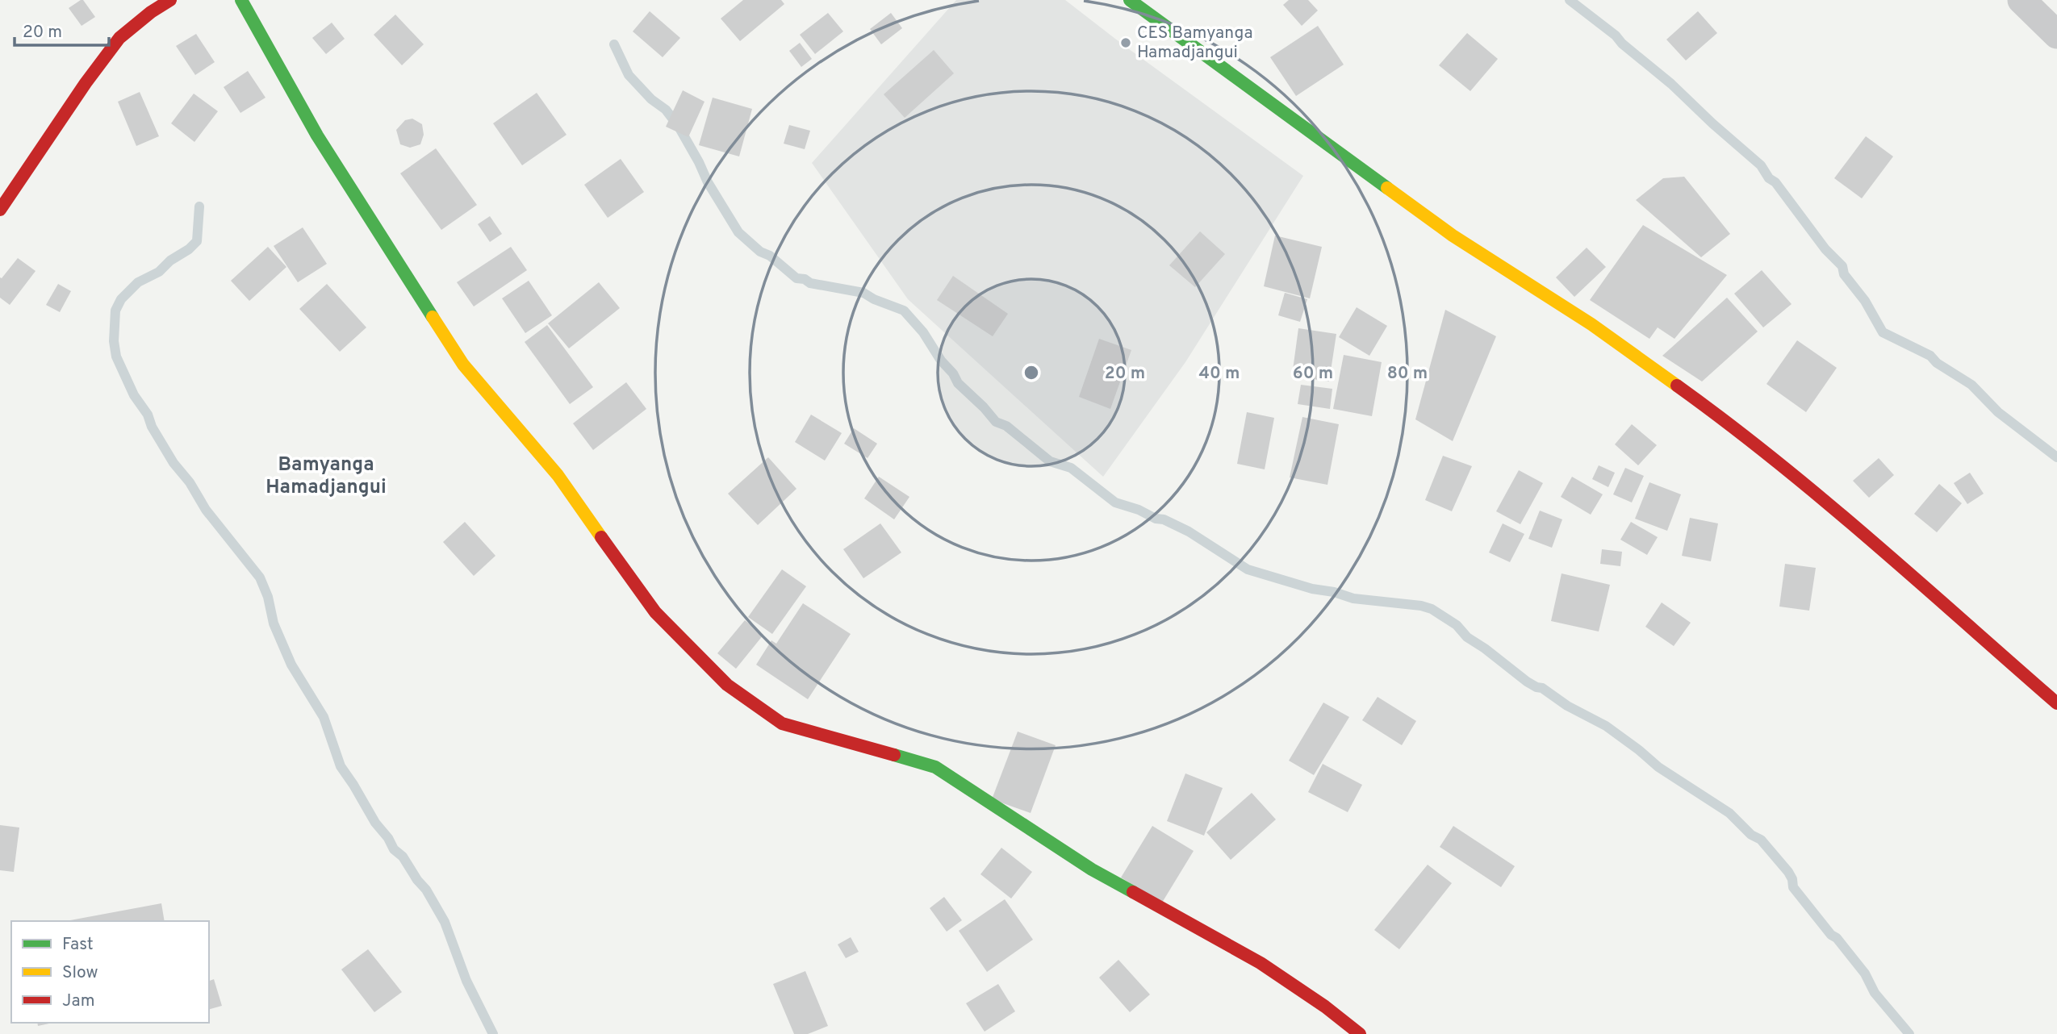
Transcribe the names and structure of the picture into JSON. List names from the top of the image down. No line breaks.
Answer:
{"districts":["Bamyanga Hamadjangui"],"places":["CES Bamyanga Hamadjangui"],"legend":["Fast","Slow","Jam"],"scale_bar":"20 m","rings":["20 m","40 m","60 m","80 m"]}
